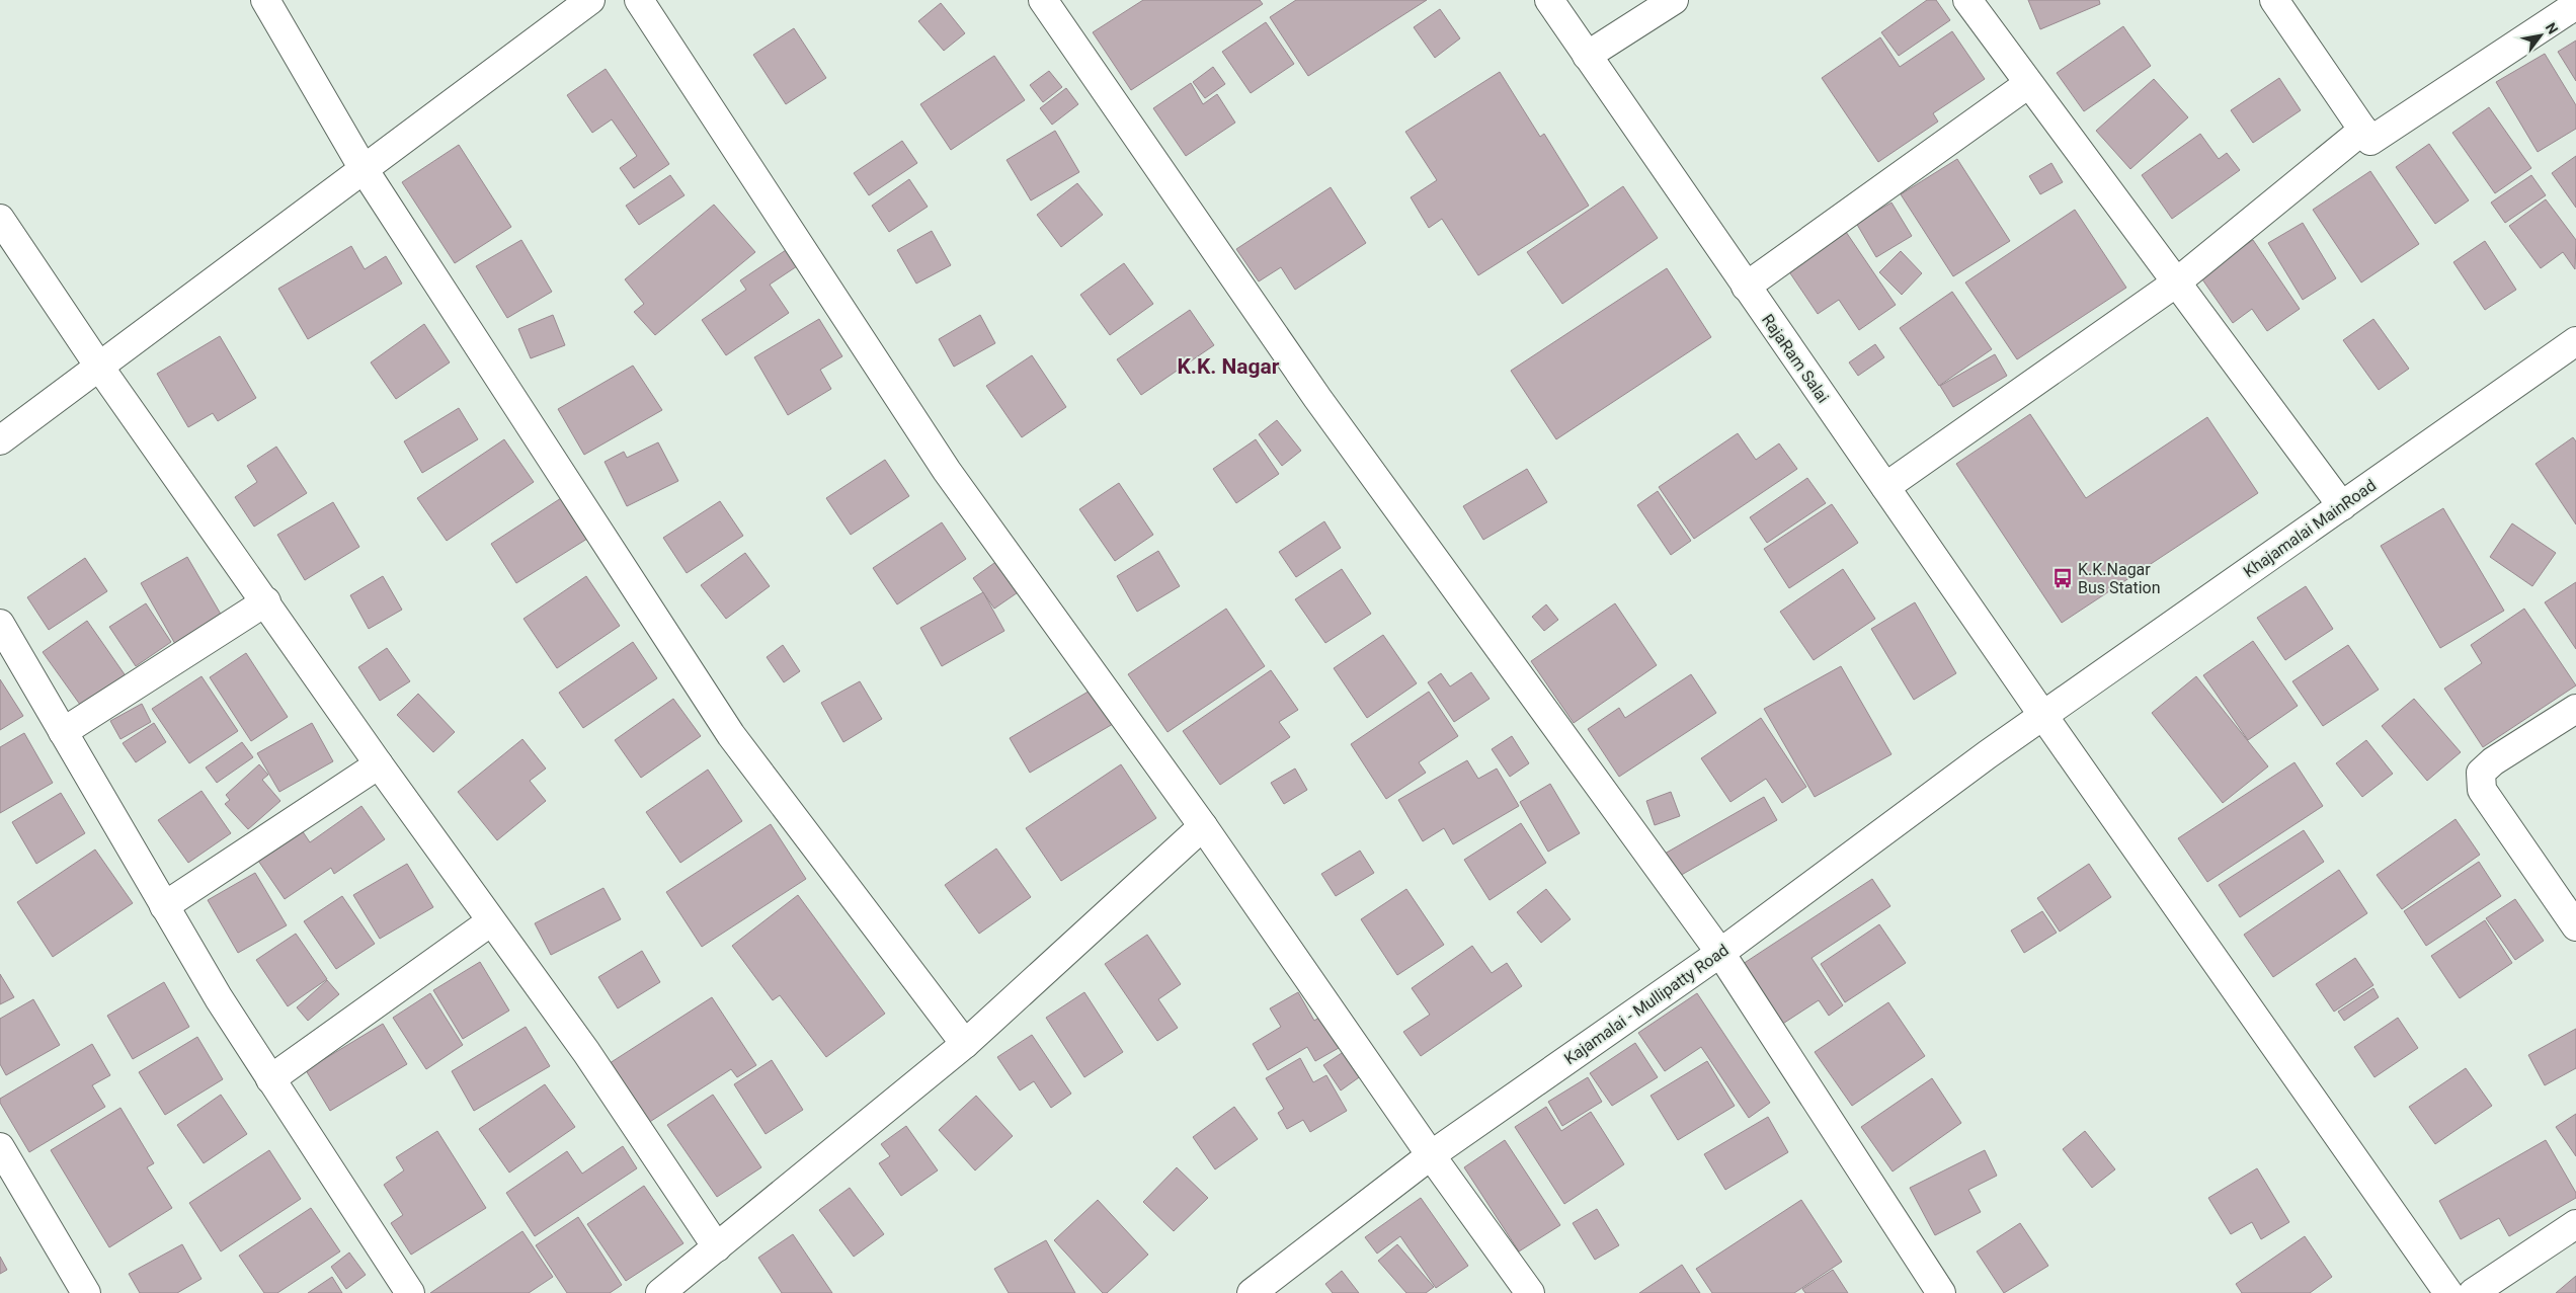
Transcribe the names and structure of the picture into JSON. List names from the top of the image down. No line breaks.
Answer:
{"streets":{"street":["RajaRam Salai","Khajamalai MainRoad","Kajamalai - Mullipatty Road"]},"crossings":[["RajaRam Salai","Khajamalai MainRoad"],["RajaRam Salai","Kajamalai - Mullipatty Road"],["Khajamalai MainRoad","Kajamalai - Mullipatty Road"]],"districts":["K.K. Nagar"],"places":{"bus stop":["K.K.Nagar Bus Station"]},"north":"top right"}
